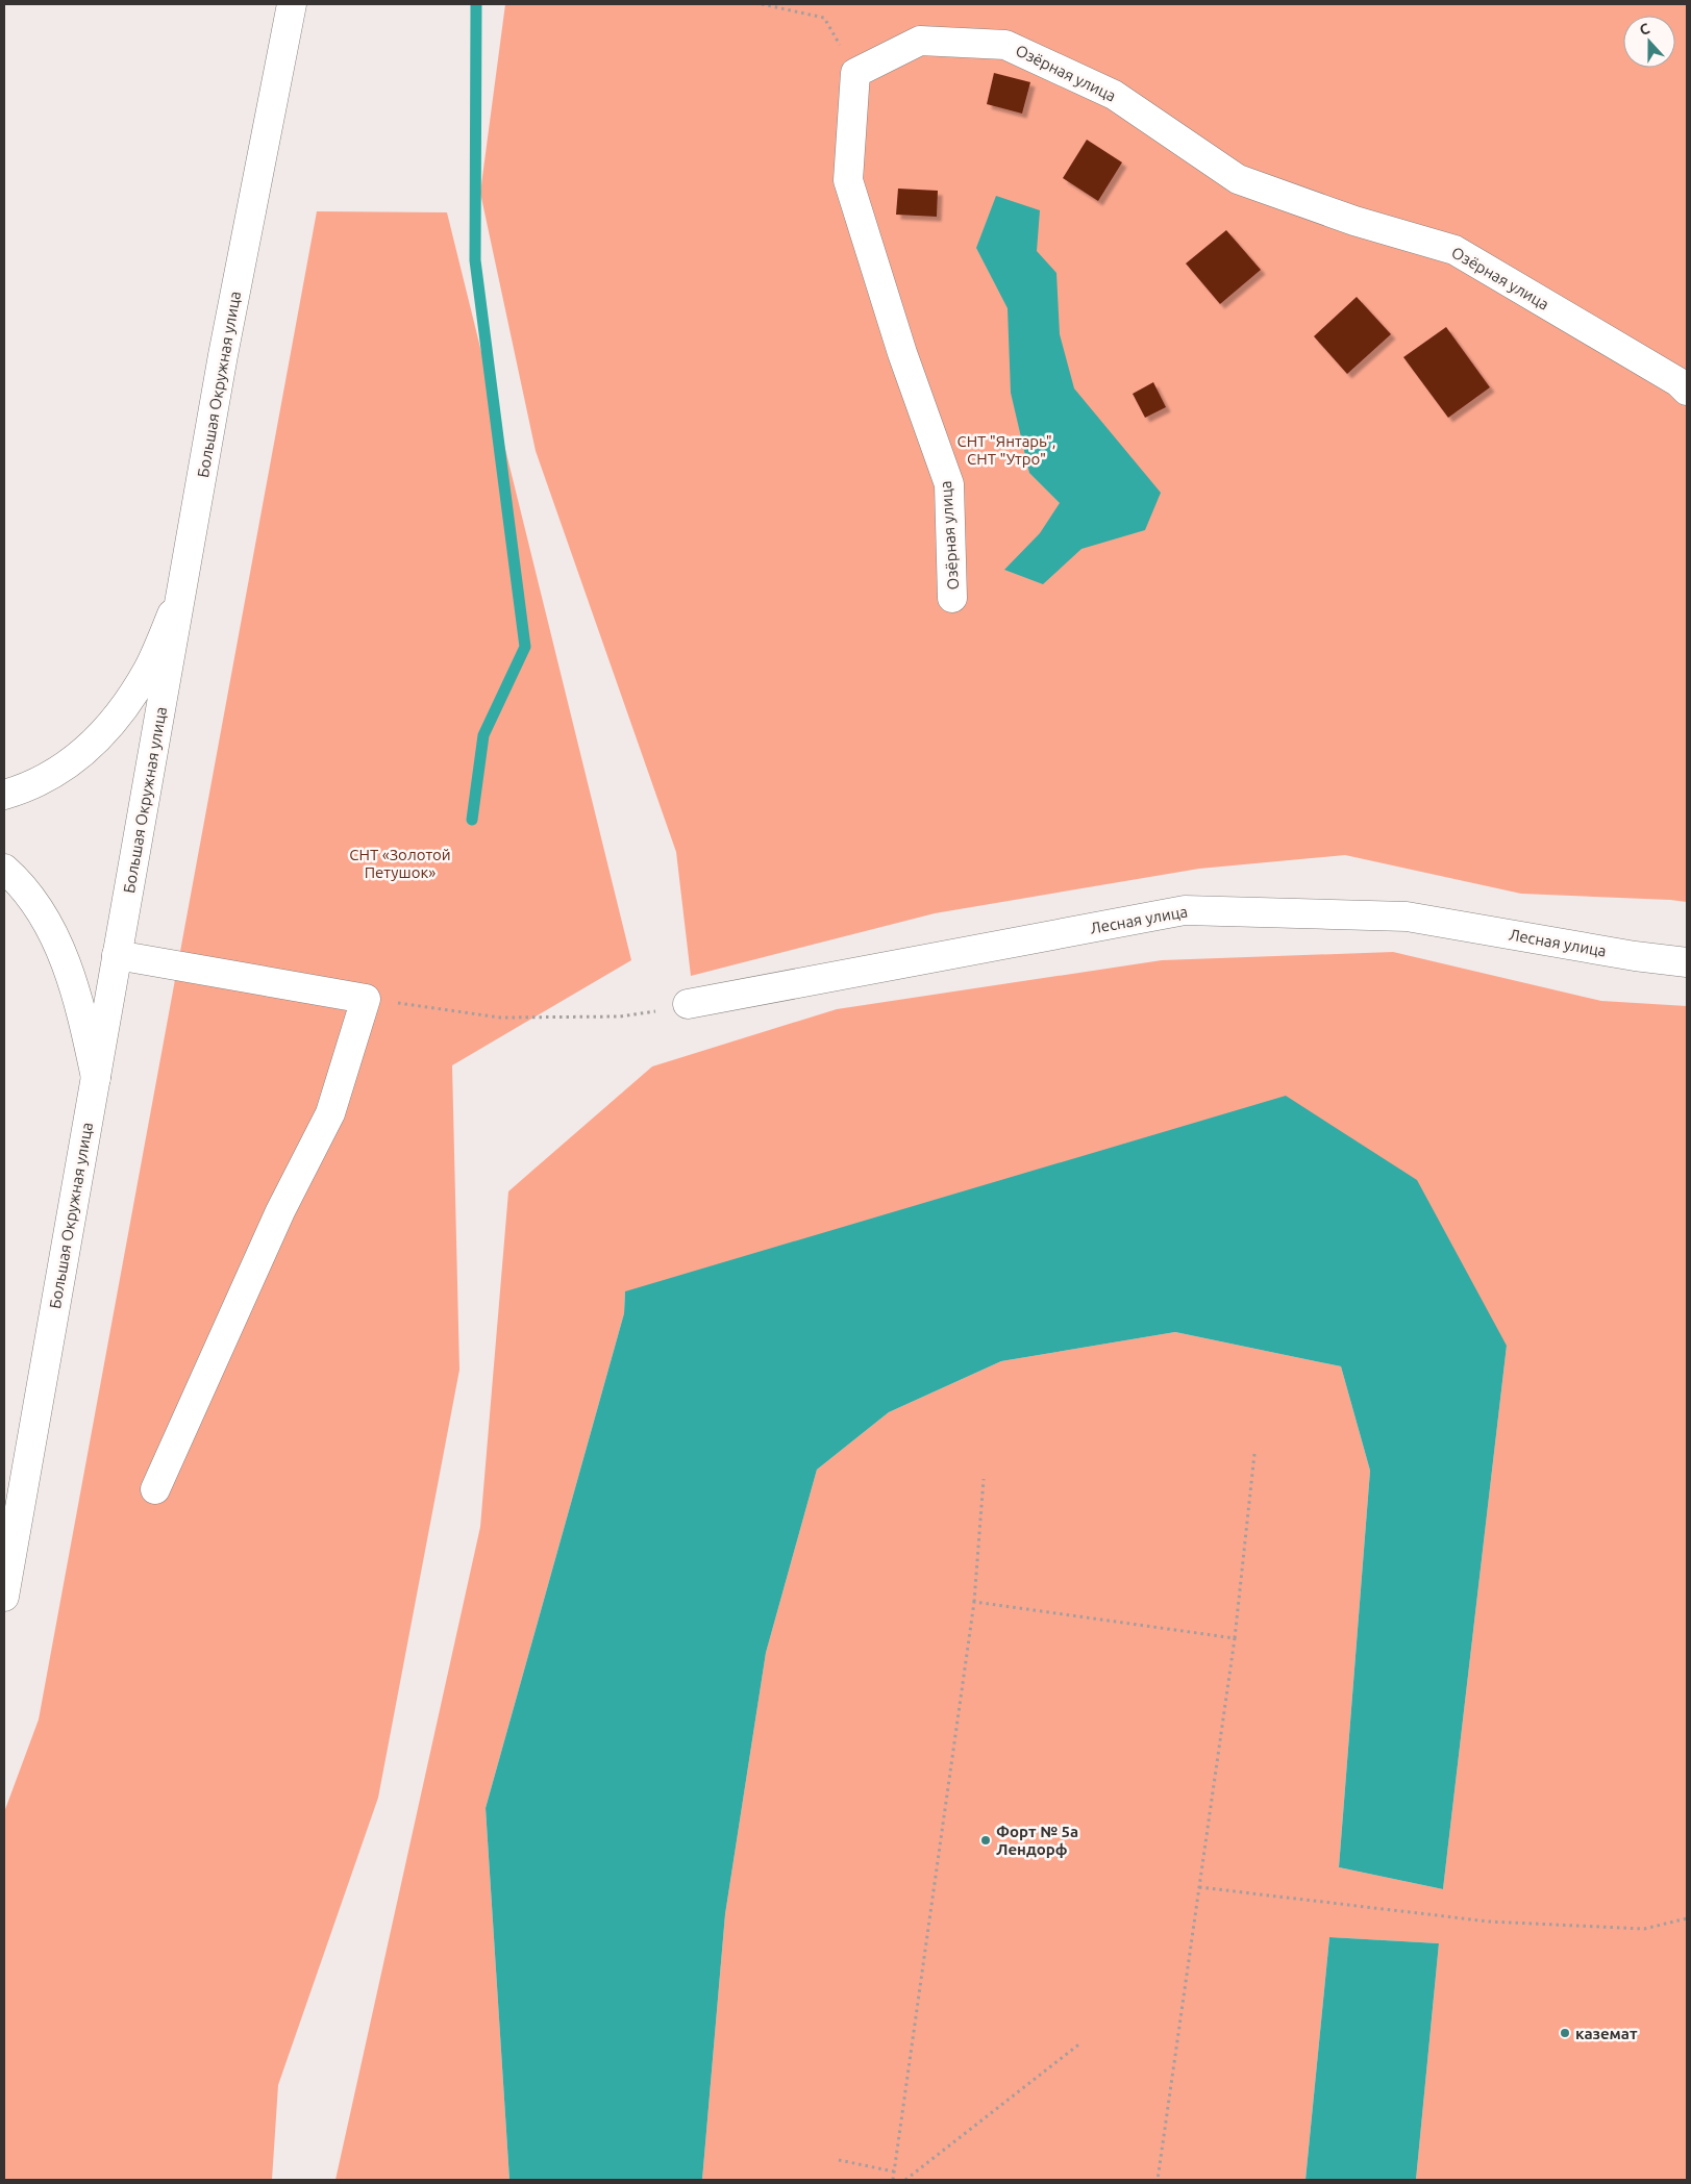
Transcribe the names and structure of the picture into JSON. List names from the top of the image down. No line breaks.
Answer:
{"streets":{"main road":["Озёрная улица","Большая Окружная улица","Лесная улица"]},"parks":["СНТ \"Янтарь\", СНТ \"Утро\"","СНТ «Золотой Петушок»"],"places":["Форт № 5а Лендорф","каземат"],"north":"top"}
